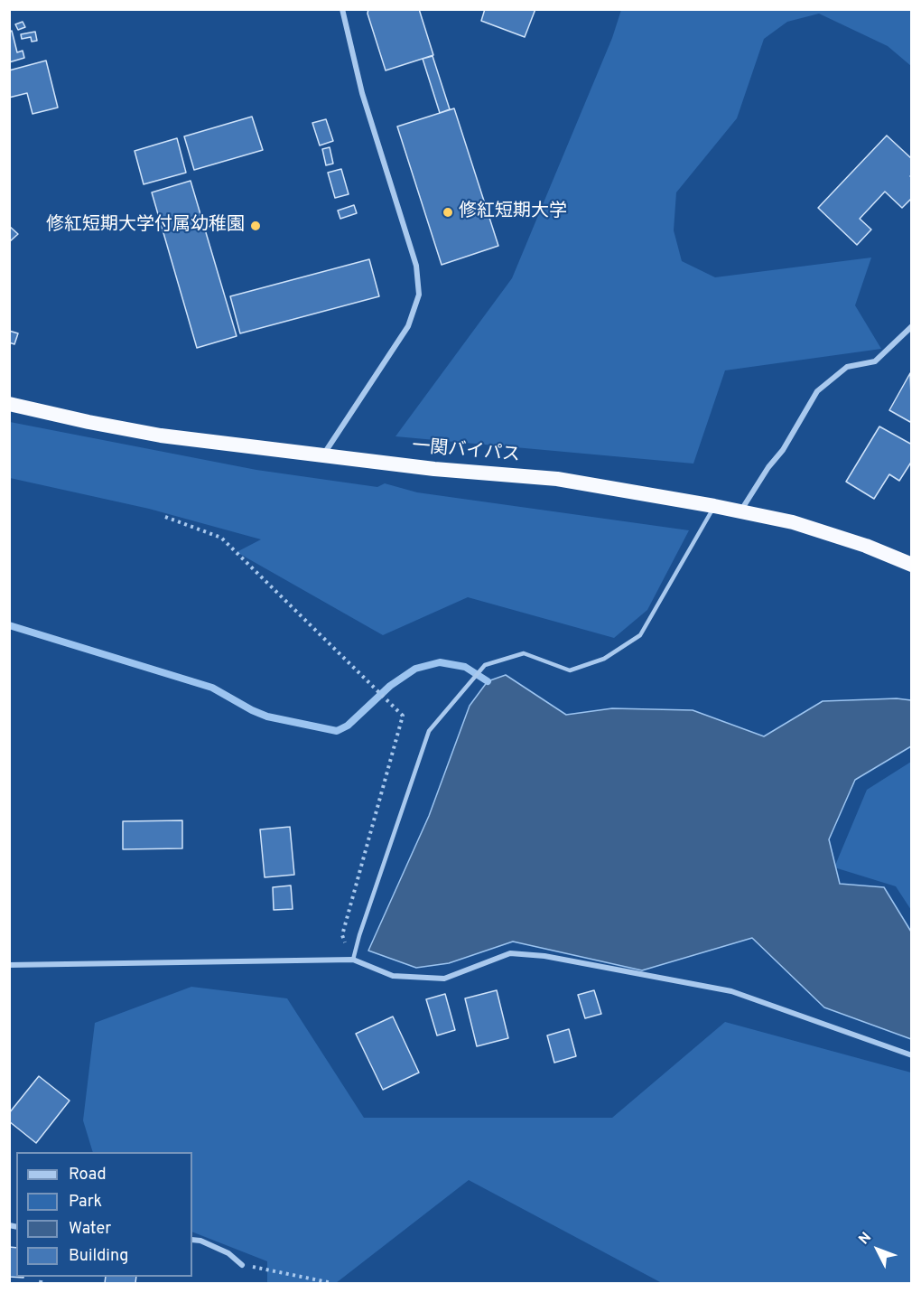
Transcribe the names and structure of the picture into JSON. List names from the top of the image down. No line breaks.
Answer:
{"streets":{"highway":["一関バイパス"]},"places":["修紅短期大学","修紅短期大学付属幼稚園"],"legend":["Road","Park","Water","Building"],"north":"top left"}
